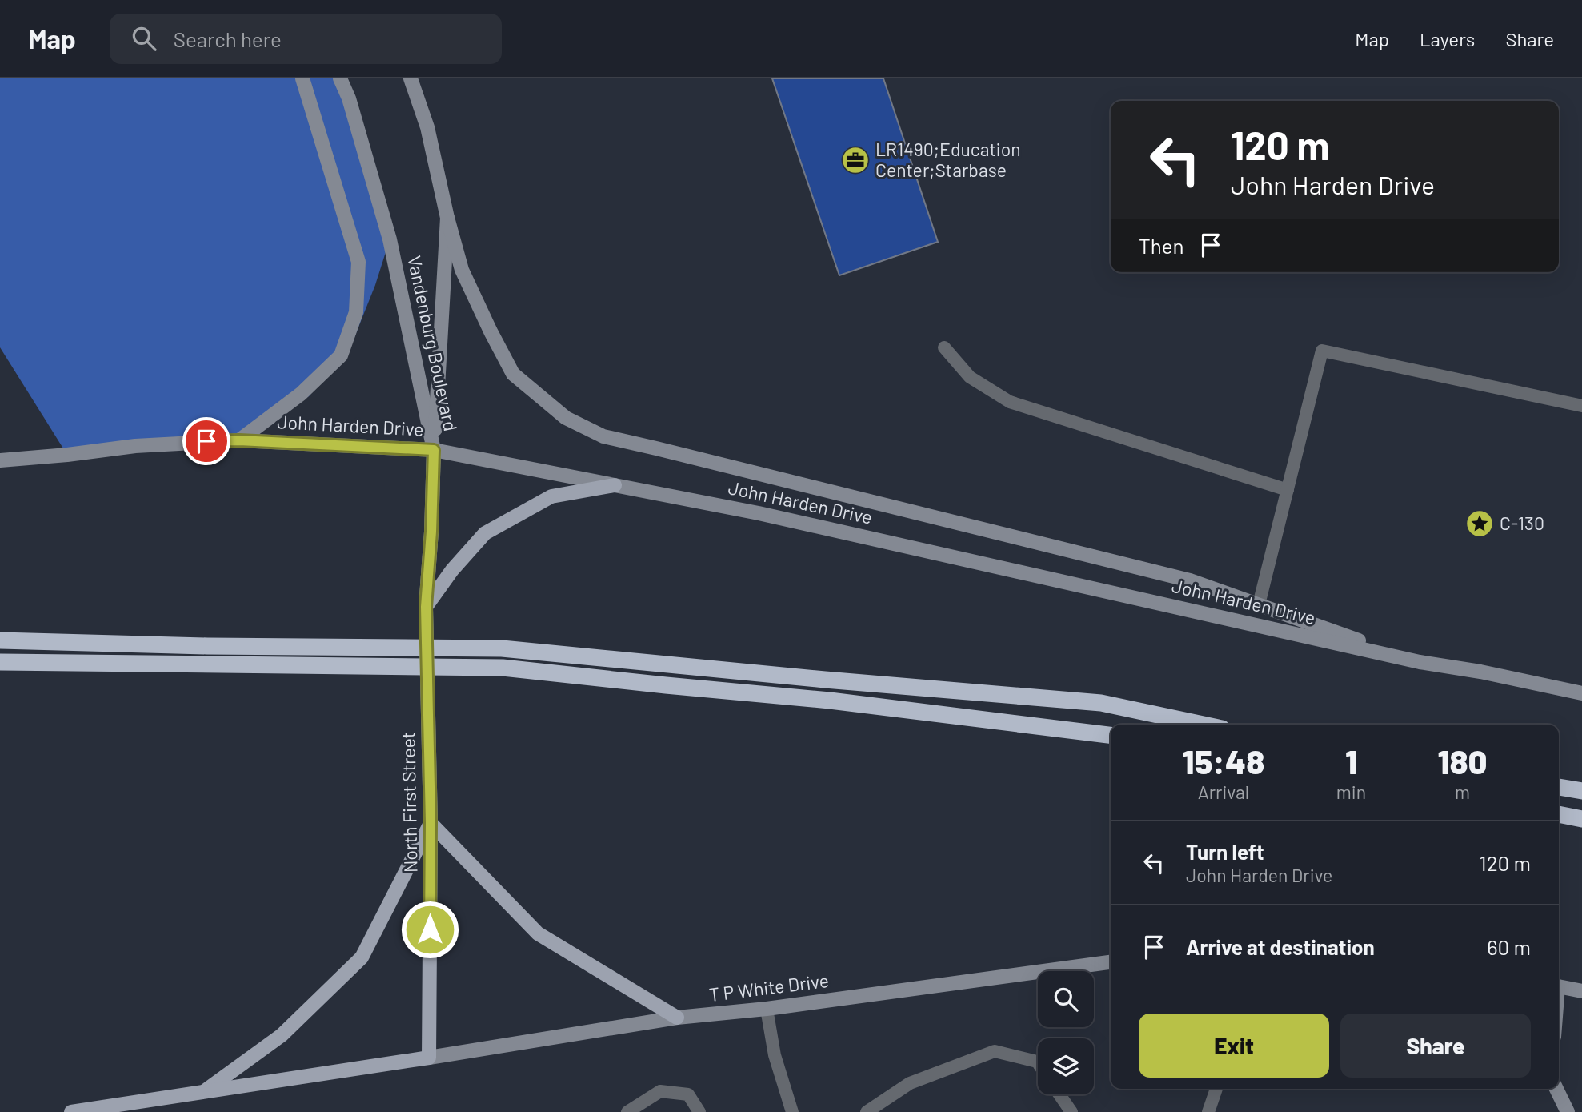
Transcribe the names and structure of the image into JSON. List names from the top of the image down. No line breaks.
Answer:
{"streets":{"main road":["Vandenburg Boulevard","John Harden Drive","North First Street","T P White Drive"]},"crossings":[["Vandenburg Boulevard","John Harden Drive"],["Vandenburg Boulevard","North First Street"],["John Harden Drive","North First Street"],["North First Street","T P White Drive"]],"places":{"office":["LR1490;Education Center;Starbase"],"place":["C-130"]},"page":{"header":"Map","search":"Search here","nav":["Map","Layers","Share"],"turn":["120 m","John Harden Drive"],"then":"Then","eta":["15:48","Arrival","1","min","180","m"],"list":[{"name":"Turn left","note":"John Harden Drive","value":"120 m"},{"name":"Arrive at destination","value":"60 m"}],"buttons":["Exit","Share"]}}
